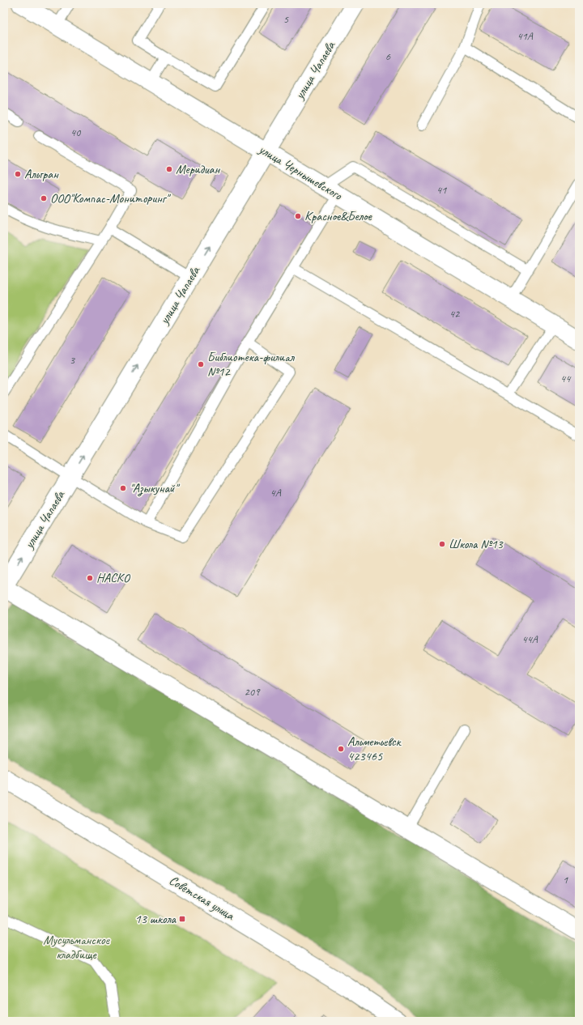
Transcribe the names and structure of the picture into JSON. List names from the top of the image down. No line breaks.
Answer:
{"streets":{"street":["улица Чапаева","улица Чернышевского","Советская улица"]},"crossings":[["улица Чапаева","улица Чернышевского"]],"one_way":["улица Чапаева"],"parks":["Мусульманское кладбище"],"places":{"other":["Меридиан","Альгран","ООО\"Компас-Мониторинг\"","Красное&Белое","Библиотека-филиал №12","\"Азыкунай\"","Школа №13","НАСКО","Альметьевск 423465"],"transit":["13 школа"]},"house_numbers":["5","41А","6","40","41","42","3","44","4А","44А","209","1"]}
